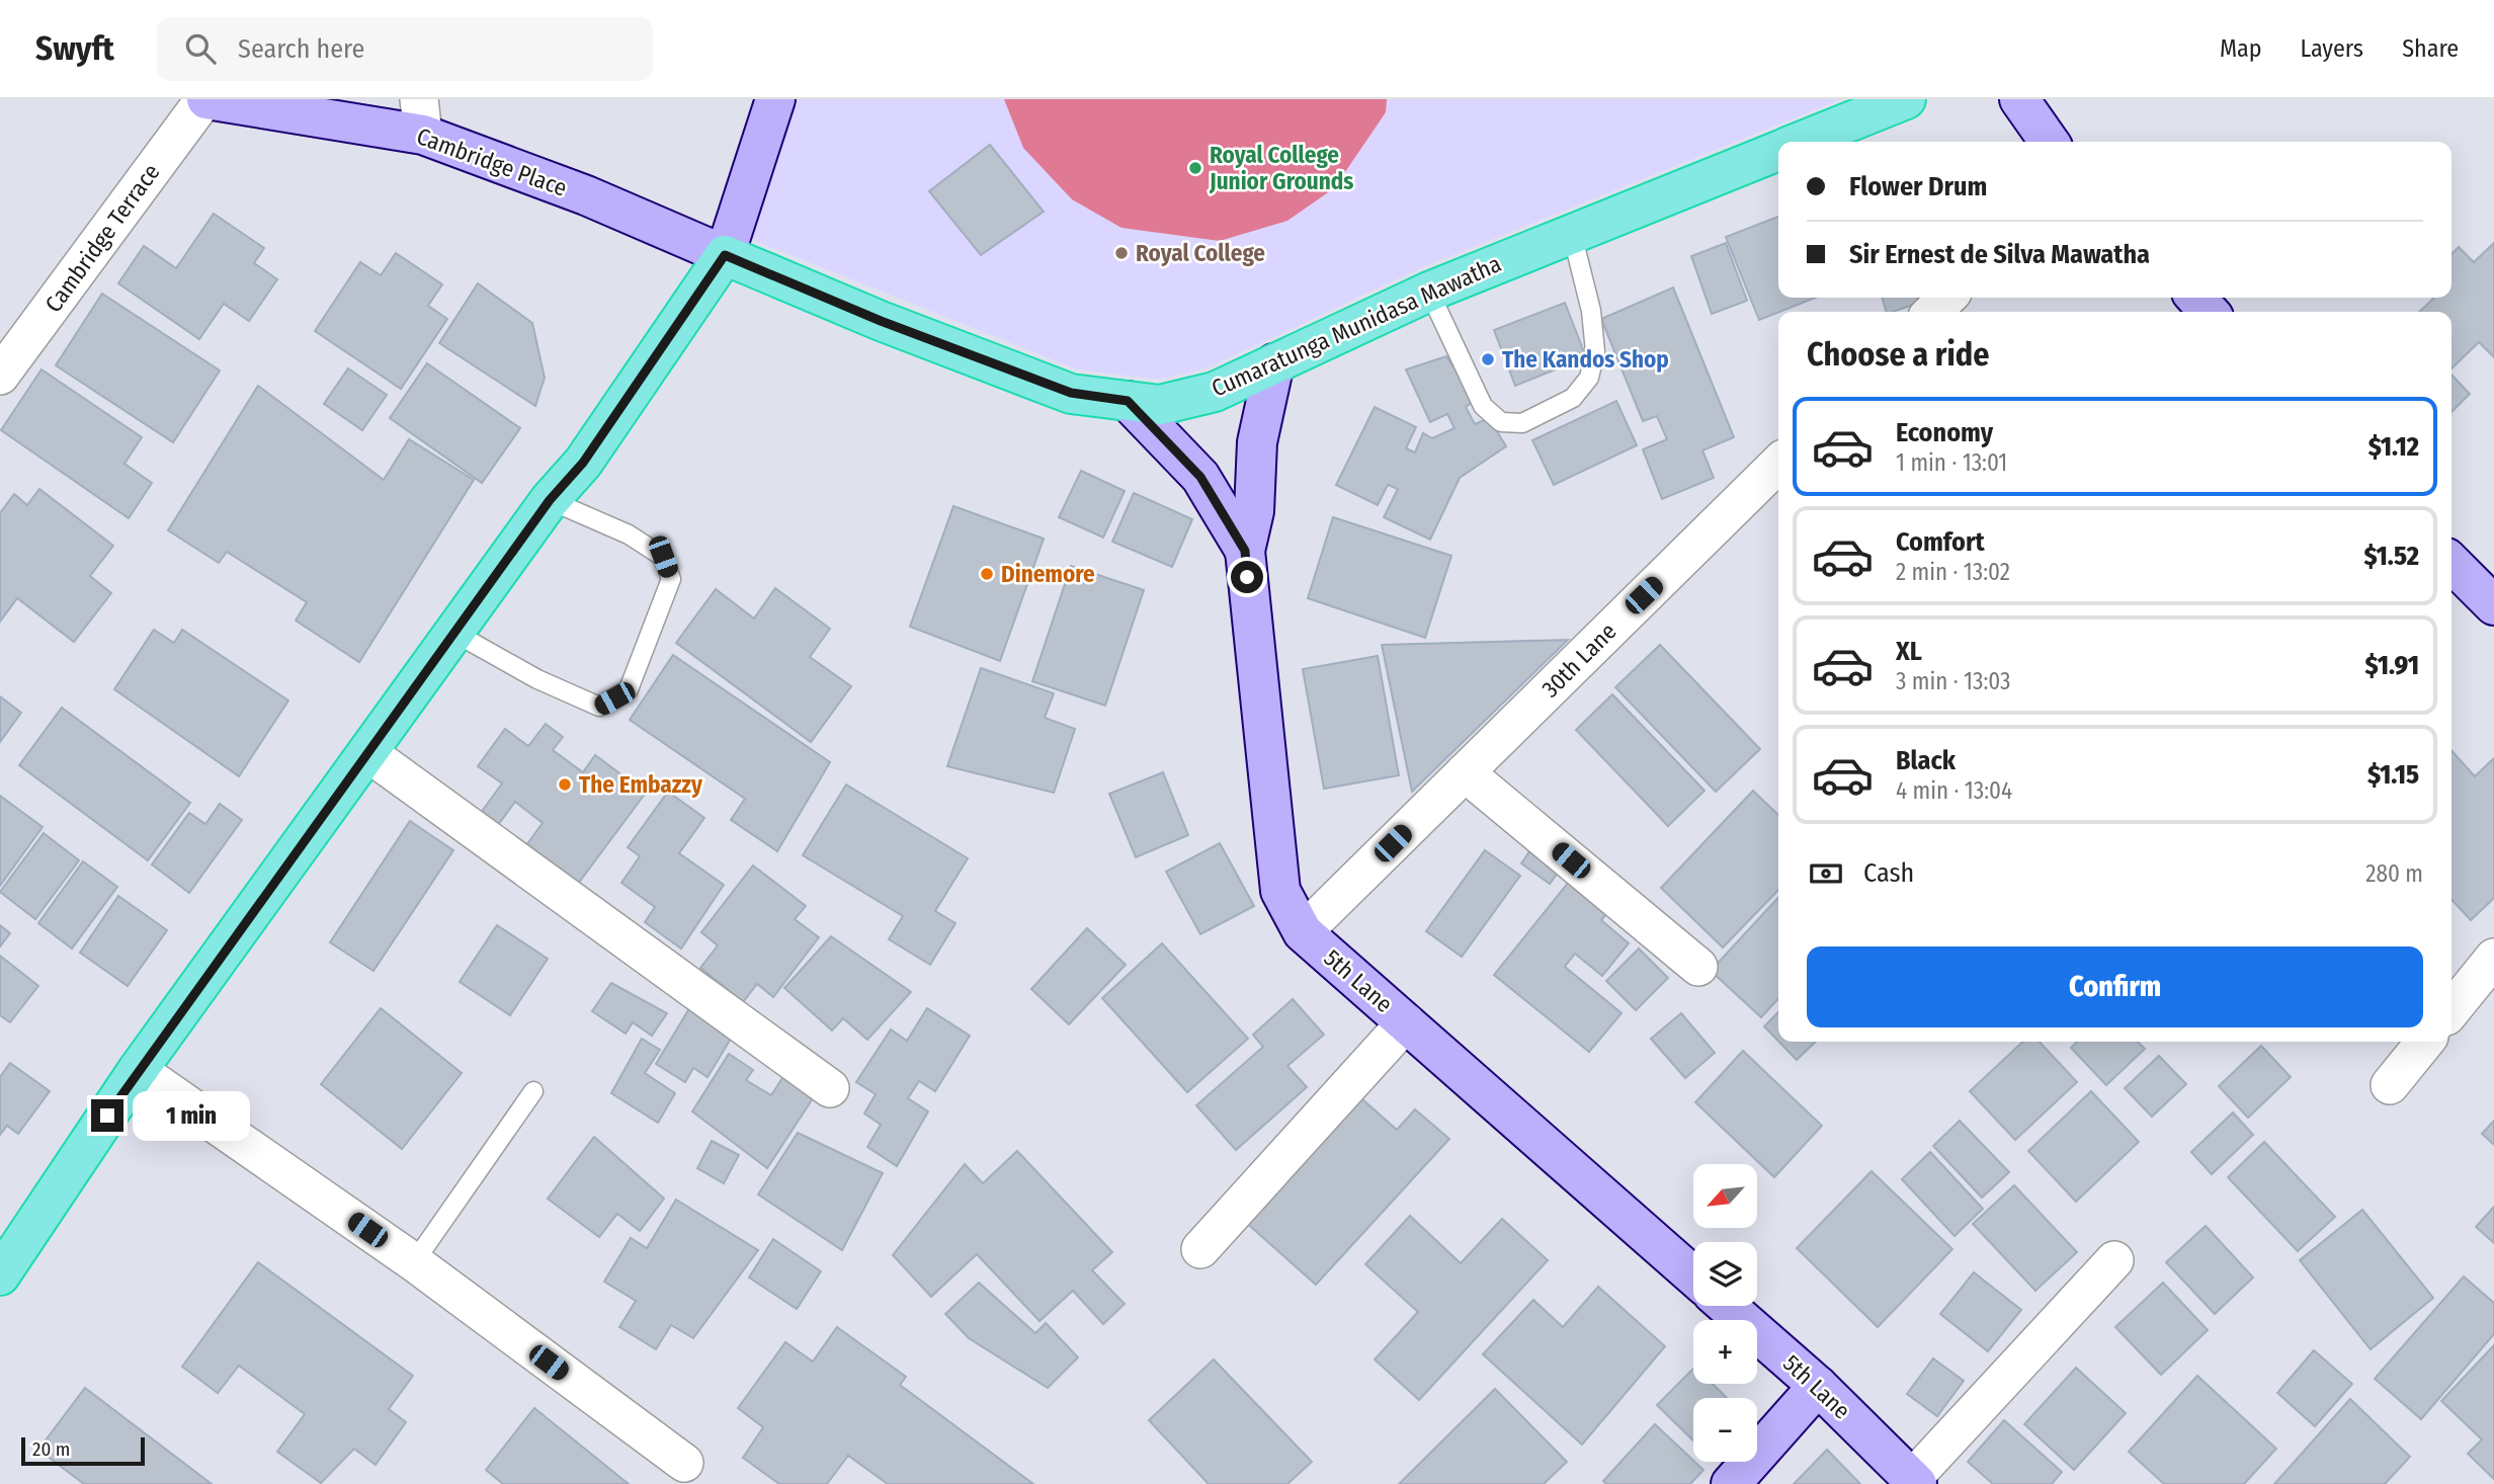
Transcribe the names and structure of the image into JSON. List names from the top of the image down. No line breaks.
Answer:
{"streets":{"highway":["Cumaratunga Munidasa Mawatha"],"main road":["Cambridge Place","5th Lane"],"street":["Cambridge Terrace","30th Lane"]},"crossings":[["Cambridge Place","Cambridge Terrace"],["Cambridge Place","Cumaratunga Munidasa Mawatha"],["Cumaratunga Munidasa Mawatha","5th Lane"],["30th Lane","5th Lane"]],"places":["Royal College Junior Grounds","Royal College","The Kandos Shop","Dinemore","The Embazzy"],"scale_bar":"20 m","north":"bottom left","page":{"header":"Swyft","search":"Search here","nav":["Map","Layers","Share"],"banner":["Flower Drum","Sir Ernest de Silva Mawatha"],"heading":"Choose a ride","list":[{"name":"Economy","note":"1 min · 13:01","value":"$1.12"},{"name":"Comfort","note":"2 min · 13:02","value":"$1.52"},{"name":"XL","note":"3 min · 13:03","value":"$1.91"},{"name":"Black","note":"4 min · 13:04","value":"$1.15"}],"pay":["Cash","280 m"],"buttons":"Confirm","bubble":"1 min","map_buttons":["+","−"],"scale":"20 m"}}
